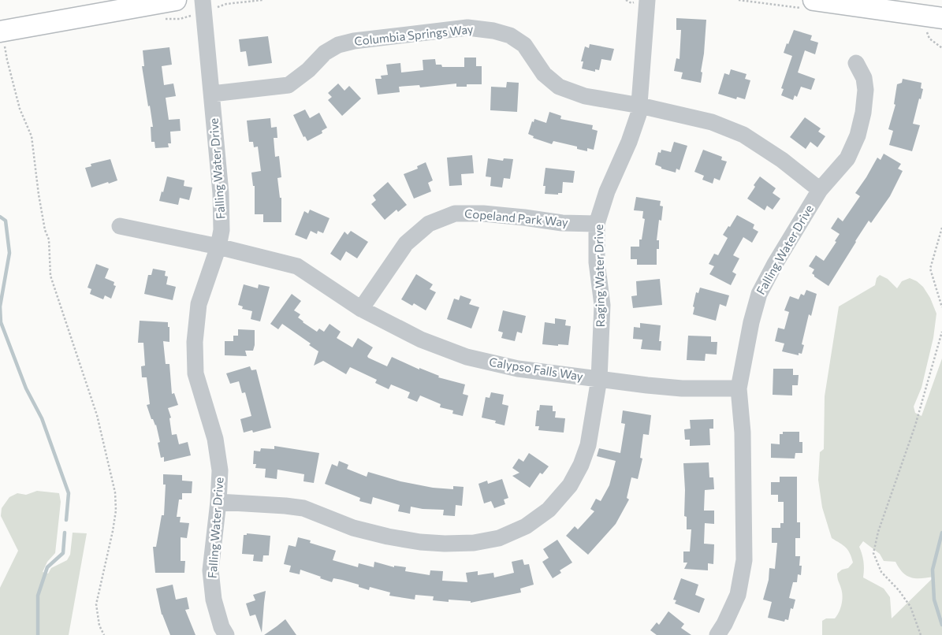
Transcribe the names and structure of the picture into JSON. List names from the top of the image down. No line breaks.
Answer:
{"streets":{"street":["Columbia Springs Way","Falling Water Drive","Copeland Park Way","Raging Water Drive","Calypso Falls Way"]},"crossings":[["Columbia Springs Way","Falling Water Drive"],["Columbia Springs Way","Raging Water Drive"],["Falling Water Drive","Raging Water Drive"],["Falling Water Drive","Calypso Falls Way"],["Copeland Park Way","Raging Water Drive"],["Copeland Park Way","Calypso Falls Way"],["Raging Water Drive","Calypso Falls Way"]]}
